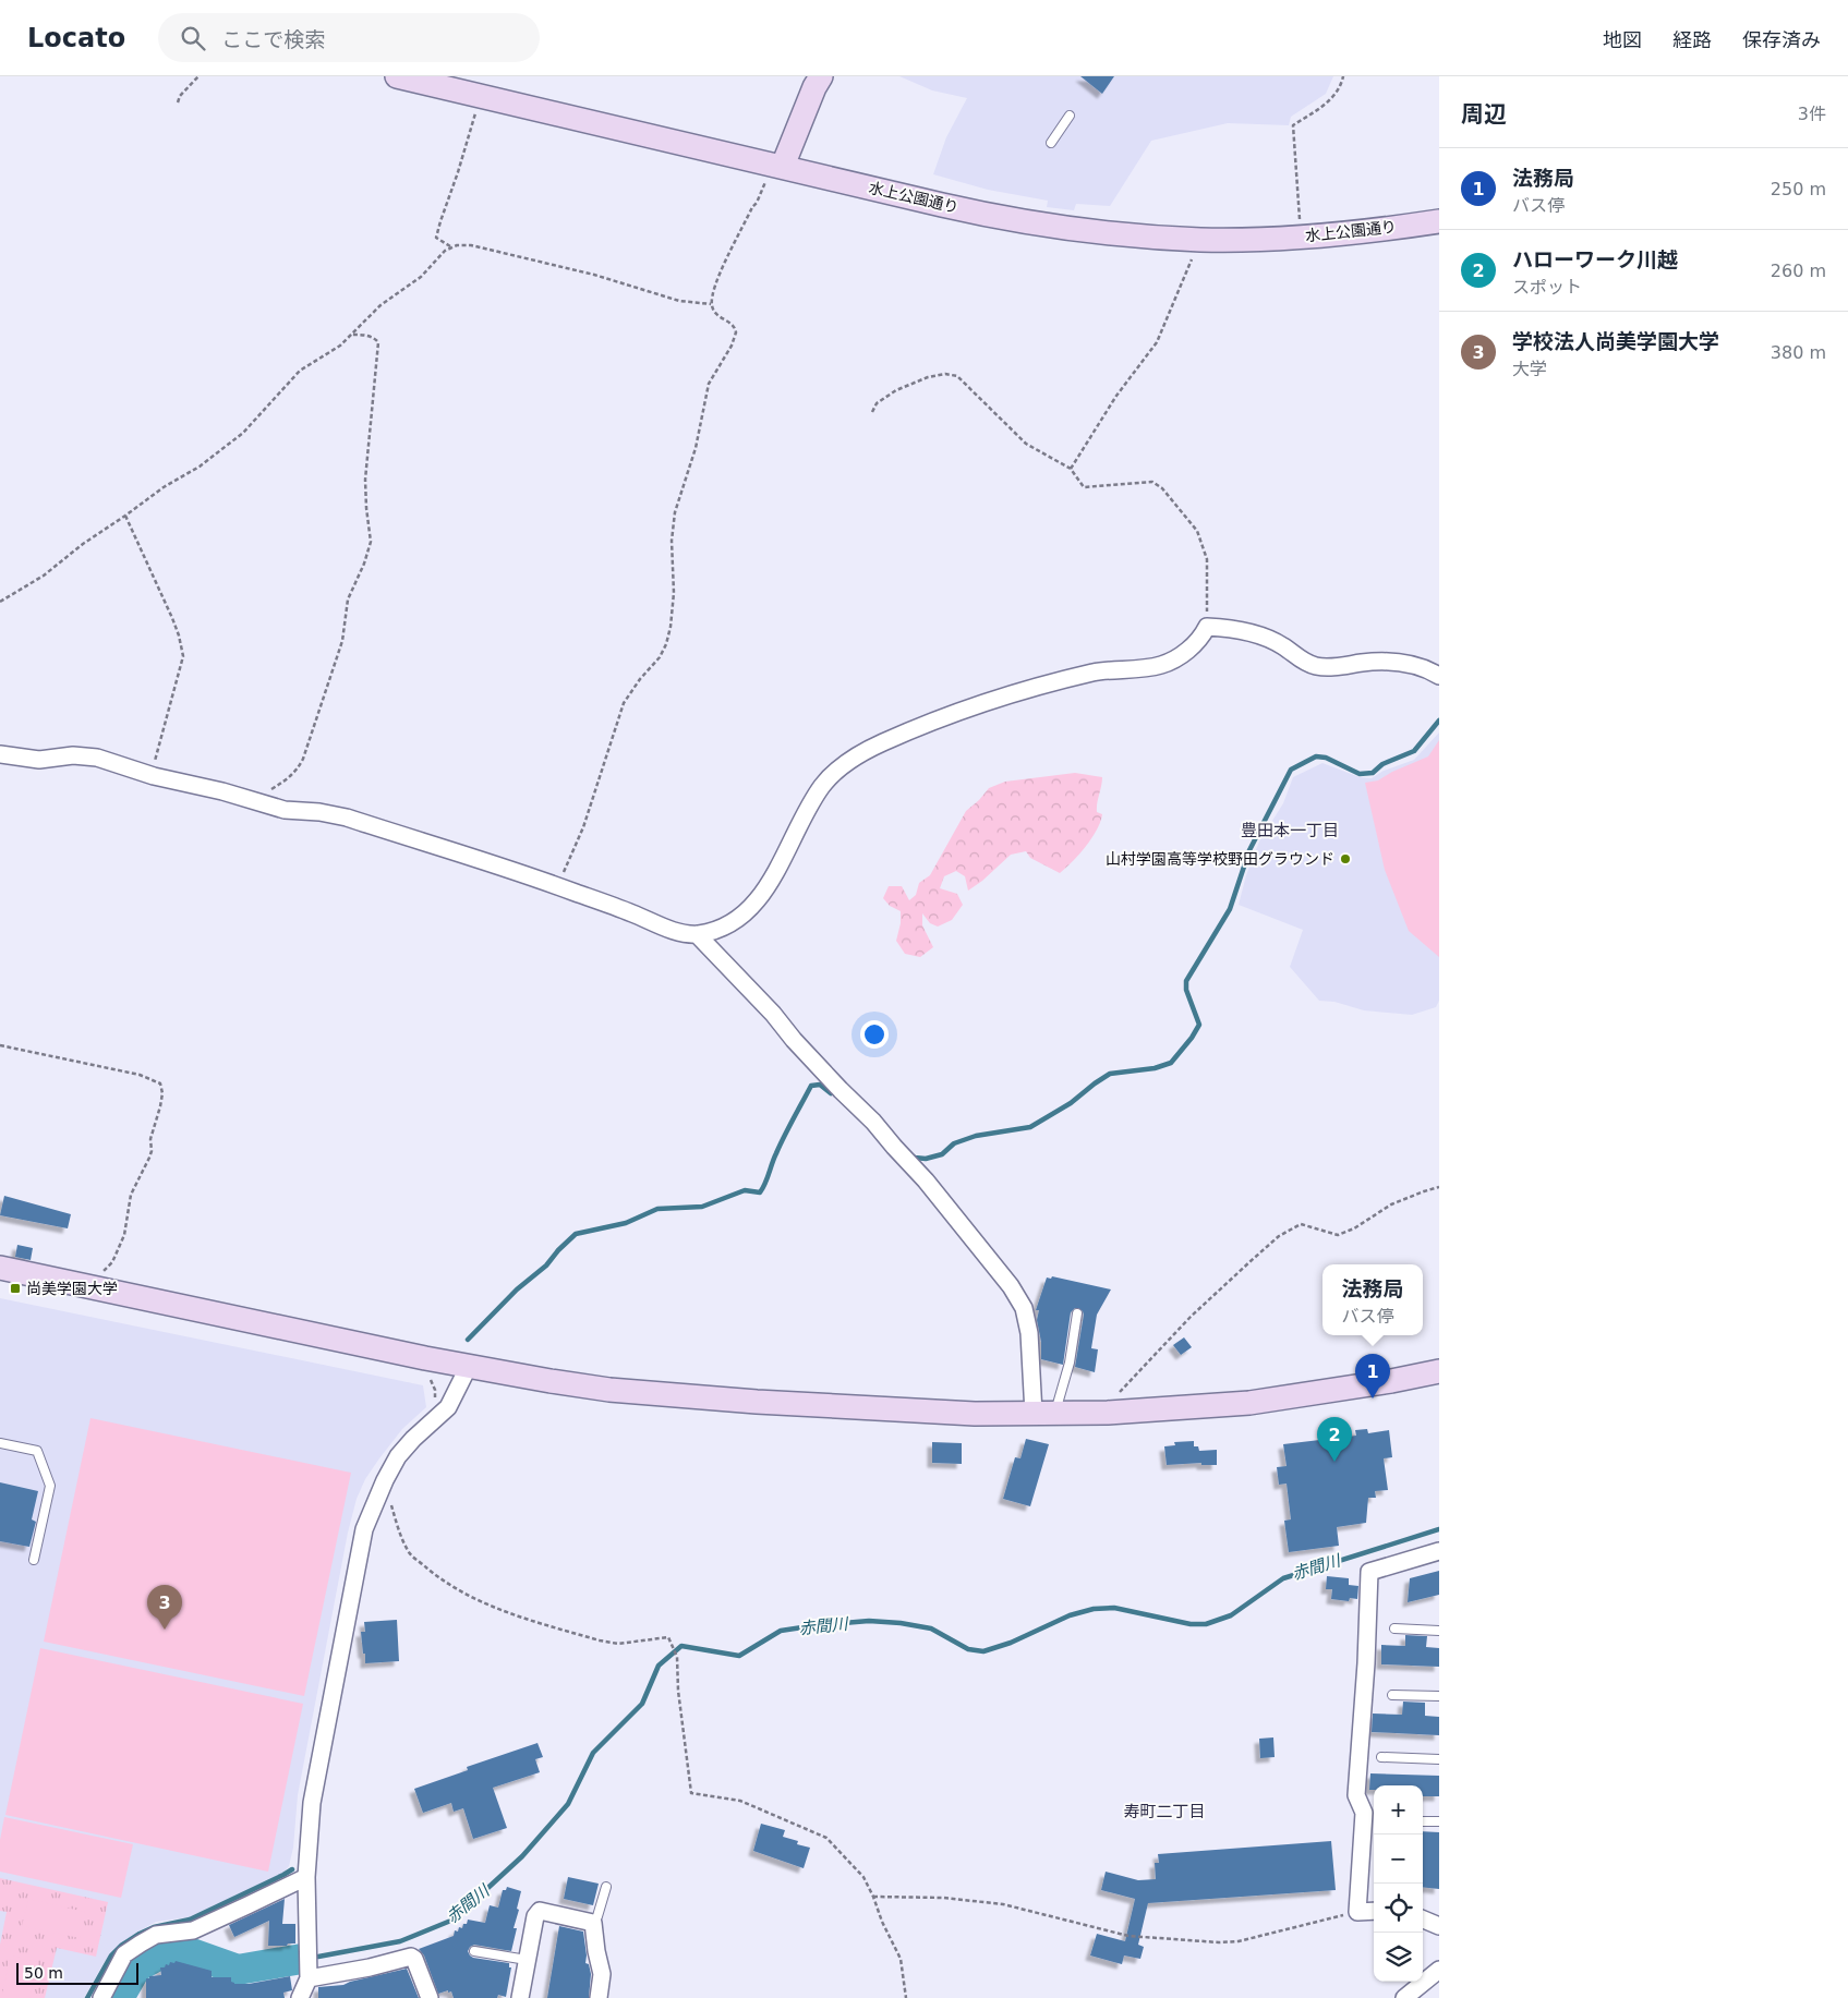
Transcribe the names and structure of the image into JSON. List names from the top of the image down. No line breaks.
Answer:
{"streets":{"street":["水上公園通り"]},"districts":["豊田本一丁目","寿町二丁目"],"water":["赤間川"],"places":{"other":["山村学園高等学校野田グラウンド"],"transit":["尚美学園大学"]},"scale_bar":"50 m","page":{"header":"Locato","search":"ここで検索","nav":["地図","経路","保存済み"],"heading":["周辺","3件"],"list":[{"mark":"1","name":"法務局","note":"バス停","value":"250 m"},{"mark":"2","name":"ハローワーク川越","note":"スポット","value":"260 m"},{"mark":"3","name":"学校法人尚美学園大学","note":"大学","value":"380 m"}],"popup":["法務局","バス停"],"pins":["1","2","3"],"map_buttons":["+","−"],"scale":"50 m"}}
